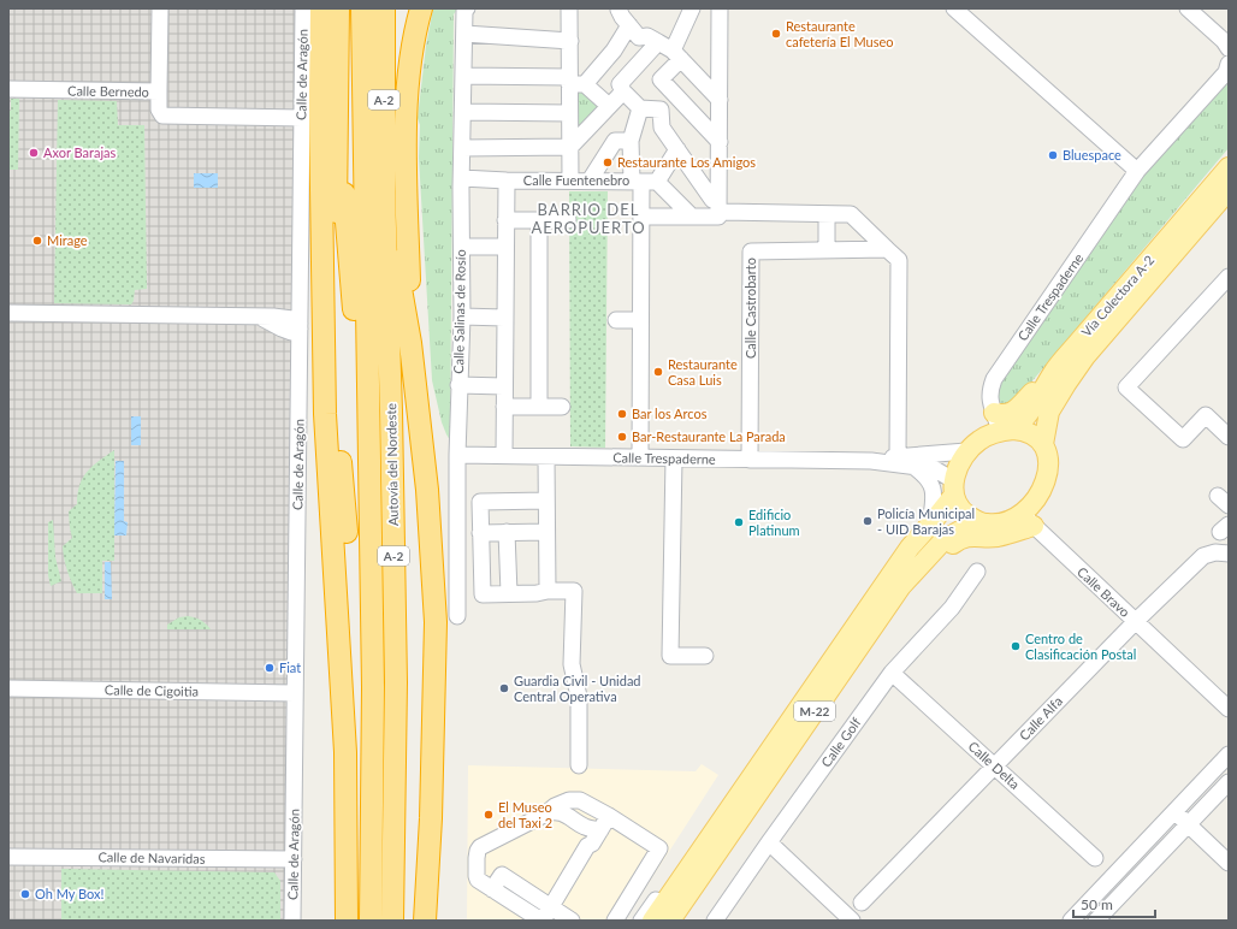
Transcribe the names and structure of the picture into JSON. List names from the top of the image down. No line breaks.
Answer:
{"streets":{"highway":["A-2","Autovía del Nordeste"],"main road":["Vía Colectora A-2","M-22"],"street":["Calle de Aragón","Calle Bernedo","Calle Fuentenebro","Calle Trespaderne","Calle Castrobarto","Calle Salinas de Rosío","Calle Bravo","Calle de Cigoitia","Calle Alfa","Calle Golf","Calle Delta","Calle de Navaridas"]},"crossings":[["Calle de Aragón","Calle Bernedo"],["Calle de Aragón","Calle de Cigoitia"],["Calle de Aragón","Calle de Navaridas"],["Calle Fuentenebro","Calle Trespaderne"],["Calle Fuentenebro","Calle Salinas de Rosío"],["Vía Colectora A-2","Calle Trespaderne"],["Vía Colectora A-2","Calle Bravo"],["Vía Colectora A-2","M-22"],["Calle Trespaderne","Calle Castrobarto"],["Calle Trespaderne","Calle Salinas de Rosío"],["Calle Trespaderne","Calle Bravo"],["Calle Trespaderne","M-22"],["Calle Bravo","M-22"],["Calle Bravo","Calle Alfa"],["Calle Alfa","Calle Delta"],["Calle Golf","Calle Delta"]],"districts":["BARRIO DEL AEROPUERTO"],"places":["Restaurante cafetería El Museo","Axor Barajas","Bluespace","Restaurante Los Amigos","Mirage","Restaurante Casa Luis","Bar los Arcos","Bar-Restaurante La Parada","Policía Municipal - UID Barajas","Edificio Platinum","Centro de Clasificación Postal","Fiat","Guardia Civil - Unidad Central Operativa","El Museo del Taxi 2","Oh My Box!"],"scale_bar":"50 m"}
